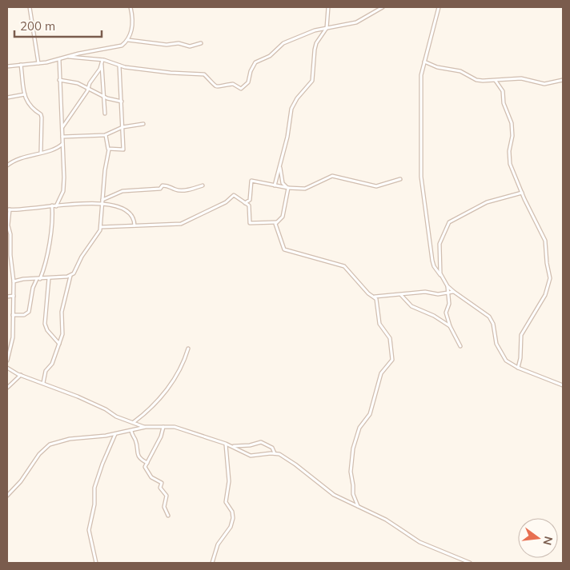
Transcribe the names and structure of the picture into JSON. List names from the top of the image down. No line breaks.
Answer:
{"scale_bar":"200 m","north":"right"}
